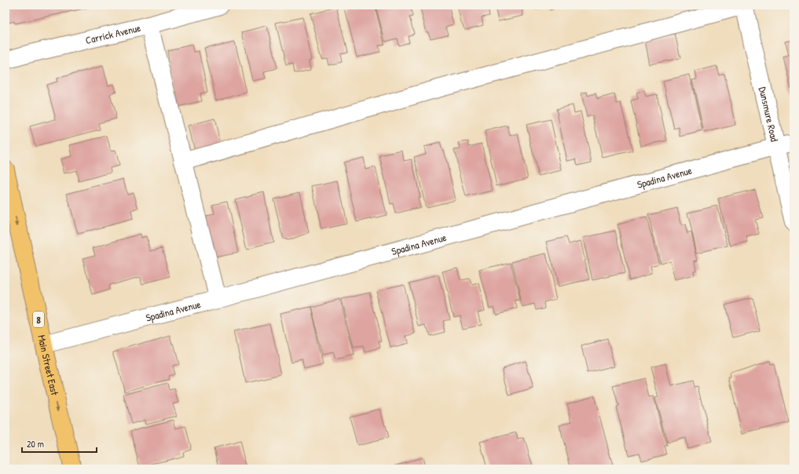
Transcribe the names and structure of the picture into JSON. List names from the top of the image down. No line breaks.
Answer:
{"streets":{"main road":["8","Main Street East"],"street":["Carrick Avenue","Dunsmure Road","Spadina Avenue"]},"crossings":[["Dunsmure Road","Spadina Avenue"],["Spadina Avenue","Main Street East"]],"one_way":["Main Street East"],"scale_bar":"20 m"}
